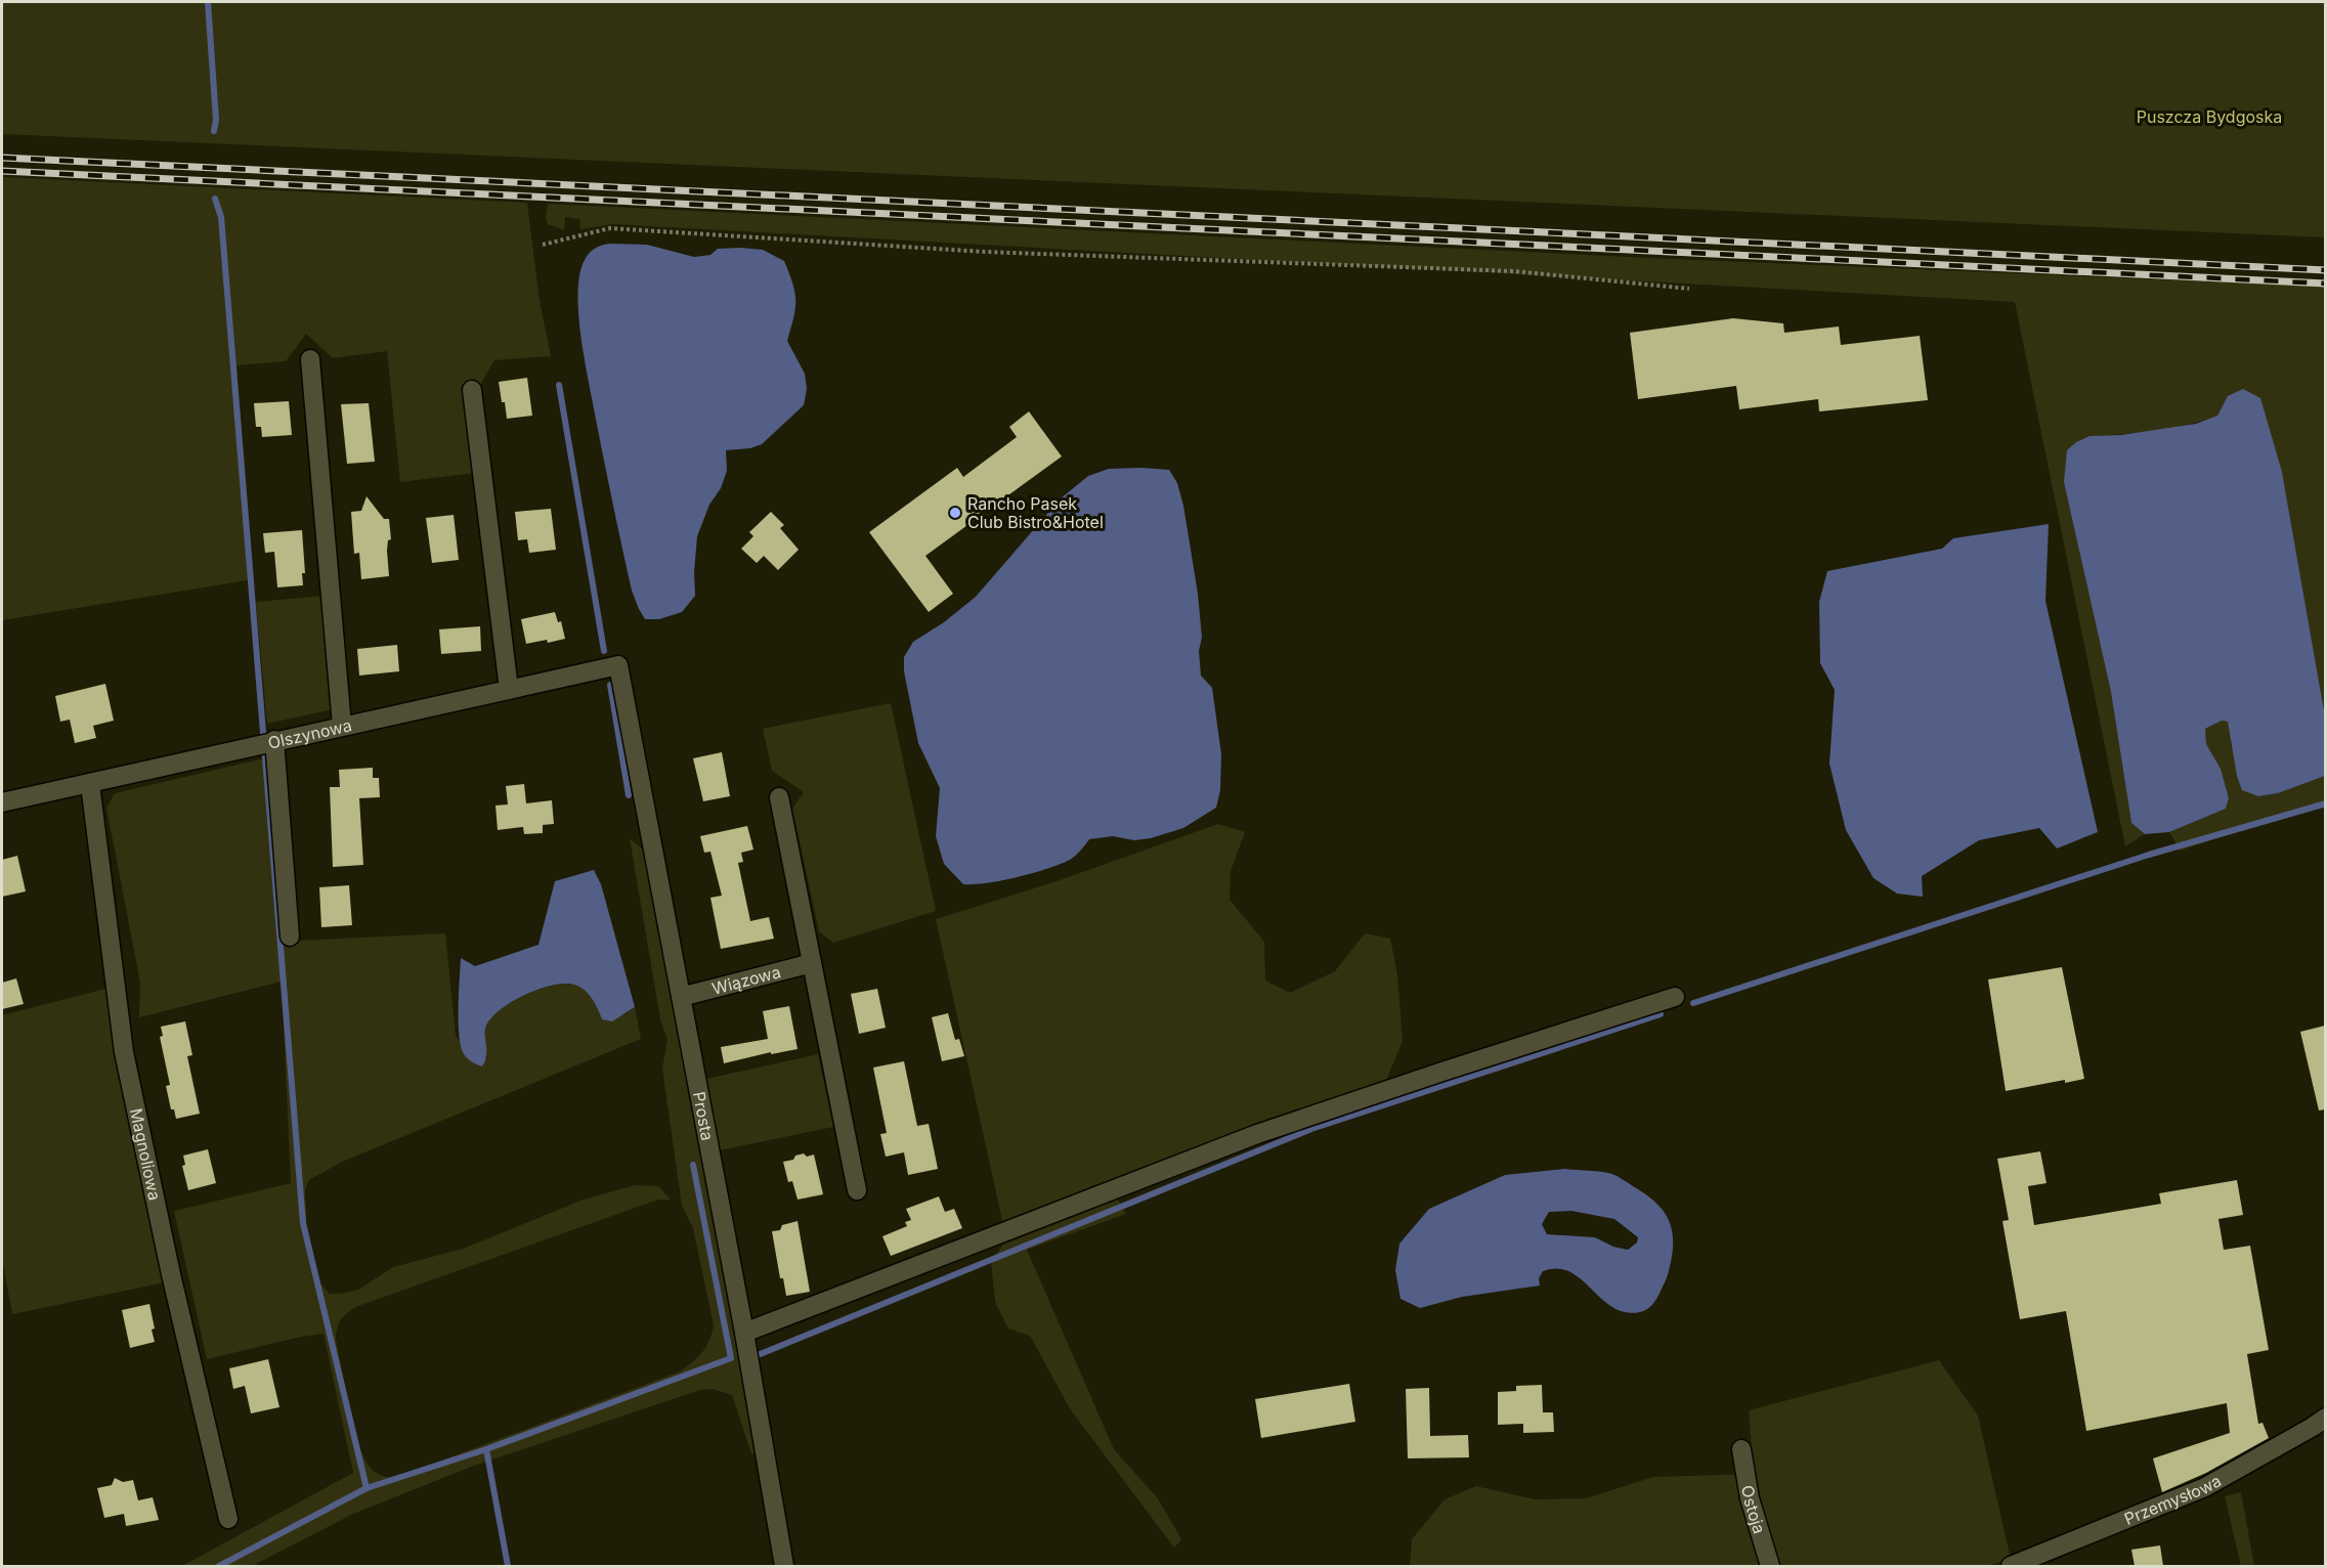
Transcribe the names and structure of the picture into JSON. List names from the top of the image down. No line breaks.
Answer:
{"streets":{"street":["Olszynowa","Wiązowa","Prosta","Magnoliowa","Przemysłowa","Ostoja"]},"crossings":[["Olszynowa","Prosta"],["Olszynowa","Magnoliowa"],["Wiązowa","Prosta"]],"parks":["Puszcza Bydgoska"],"places":["Rancho Pasek Club Bistro&Hotel"]}
